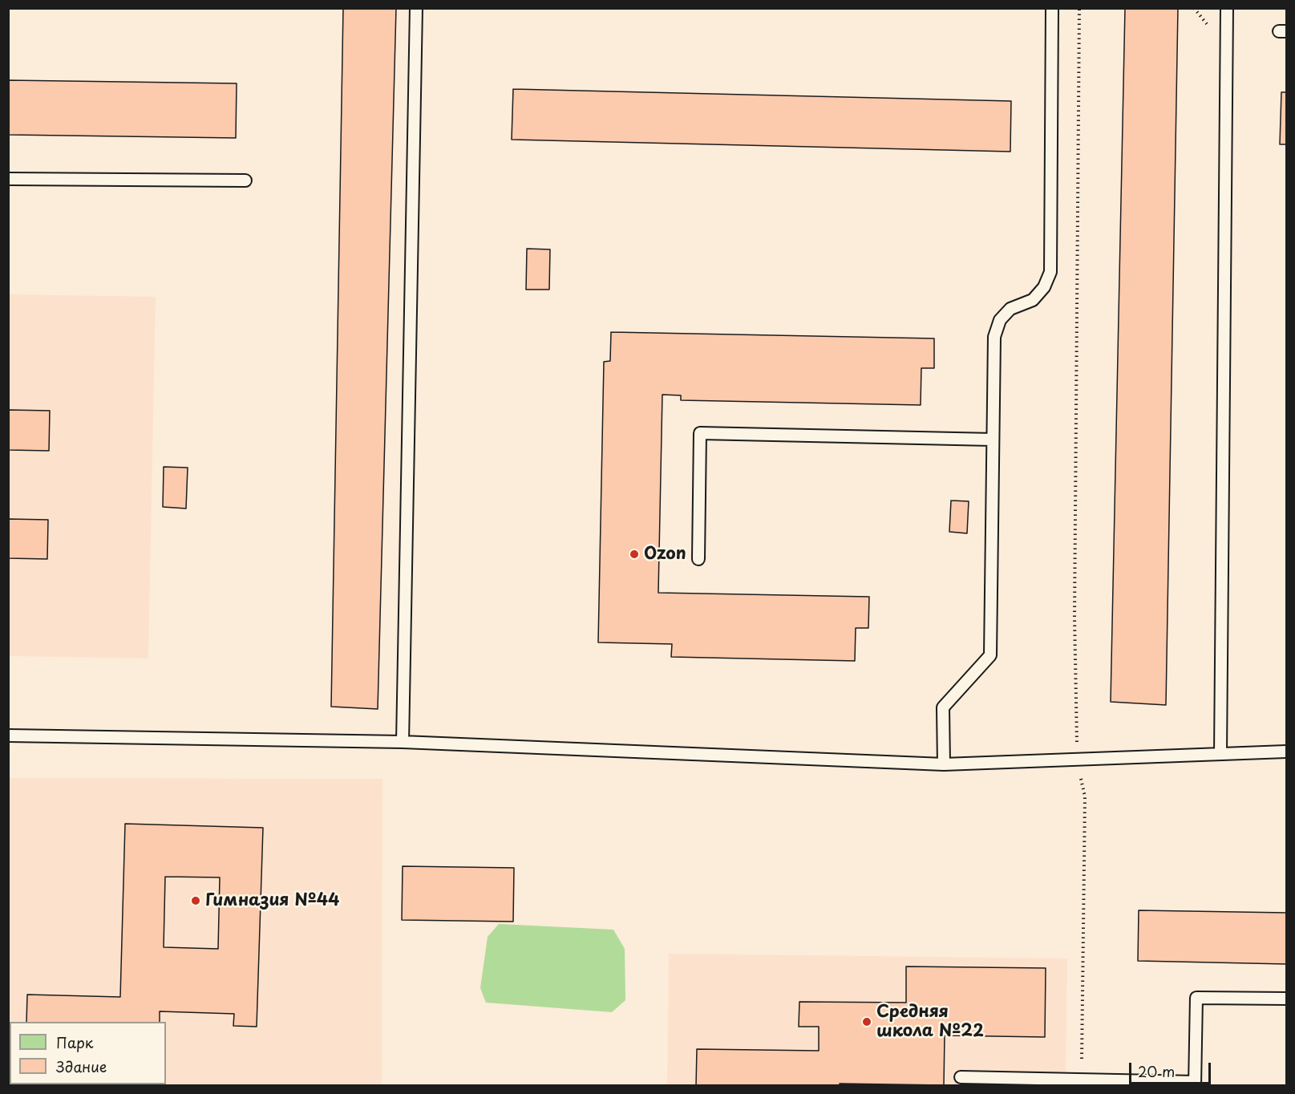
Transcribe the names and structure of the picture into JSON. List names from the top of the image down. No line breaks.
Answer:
{"places":["Ozon","Гимназия №44","Средняя школа №22"],"legend":["Парк","Здание"],"scale_bar":"20 m"}
